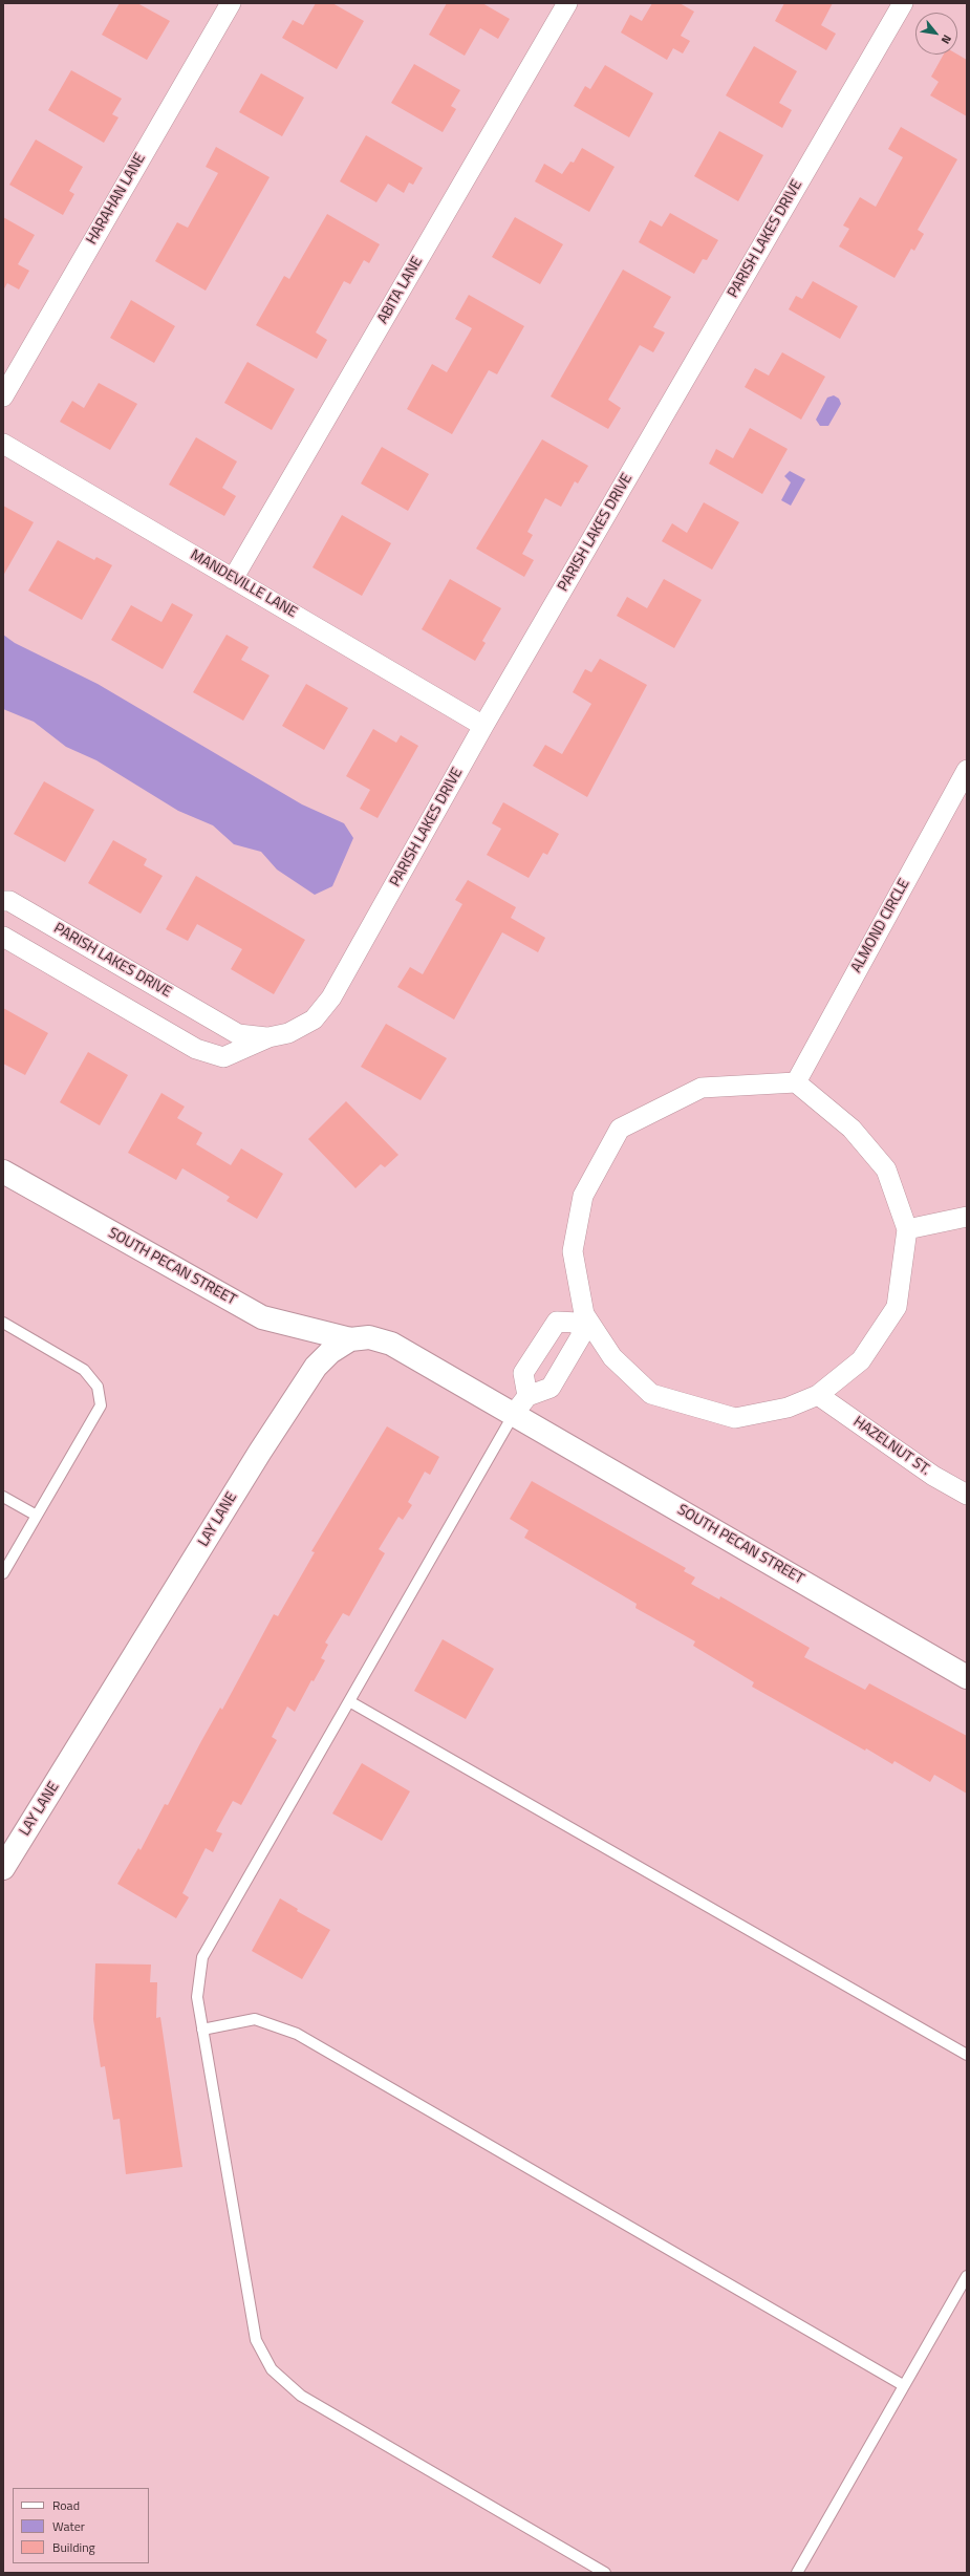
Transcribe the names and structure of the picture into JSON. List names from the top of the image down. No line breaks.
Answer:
{"streets":{"street":["HARAHAN LANE","PARISH LAKES DRIVE","ABITA LANE","MANDEVILLE LANE","ALMOND CIRCLE","SOUTH PECAN STREET","HAZELNUT ST.","LAY LANE"]},"crossings":[["PARISH LAKES DRIVE","MANDEVILLE LANE"],["ABITA LANE","MANDEVILLE LANE"],["SOUTH PECAN STREET","LAY LANE"]],"legend":["Road","Water","Building"],"north":"bottom right"}
